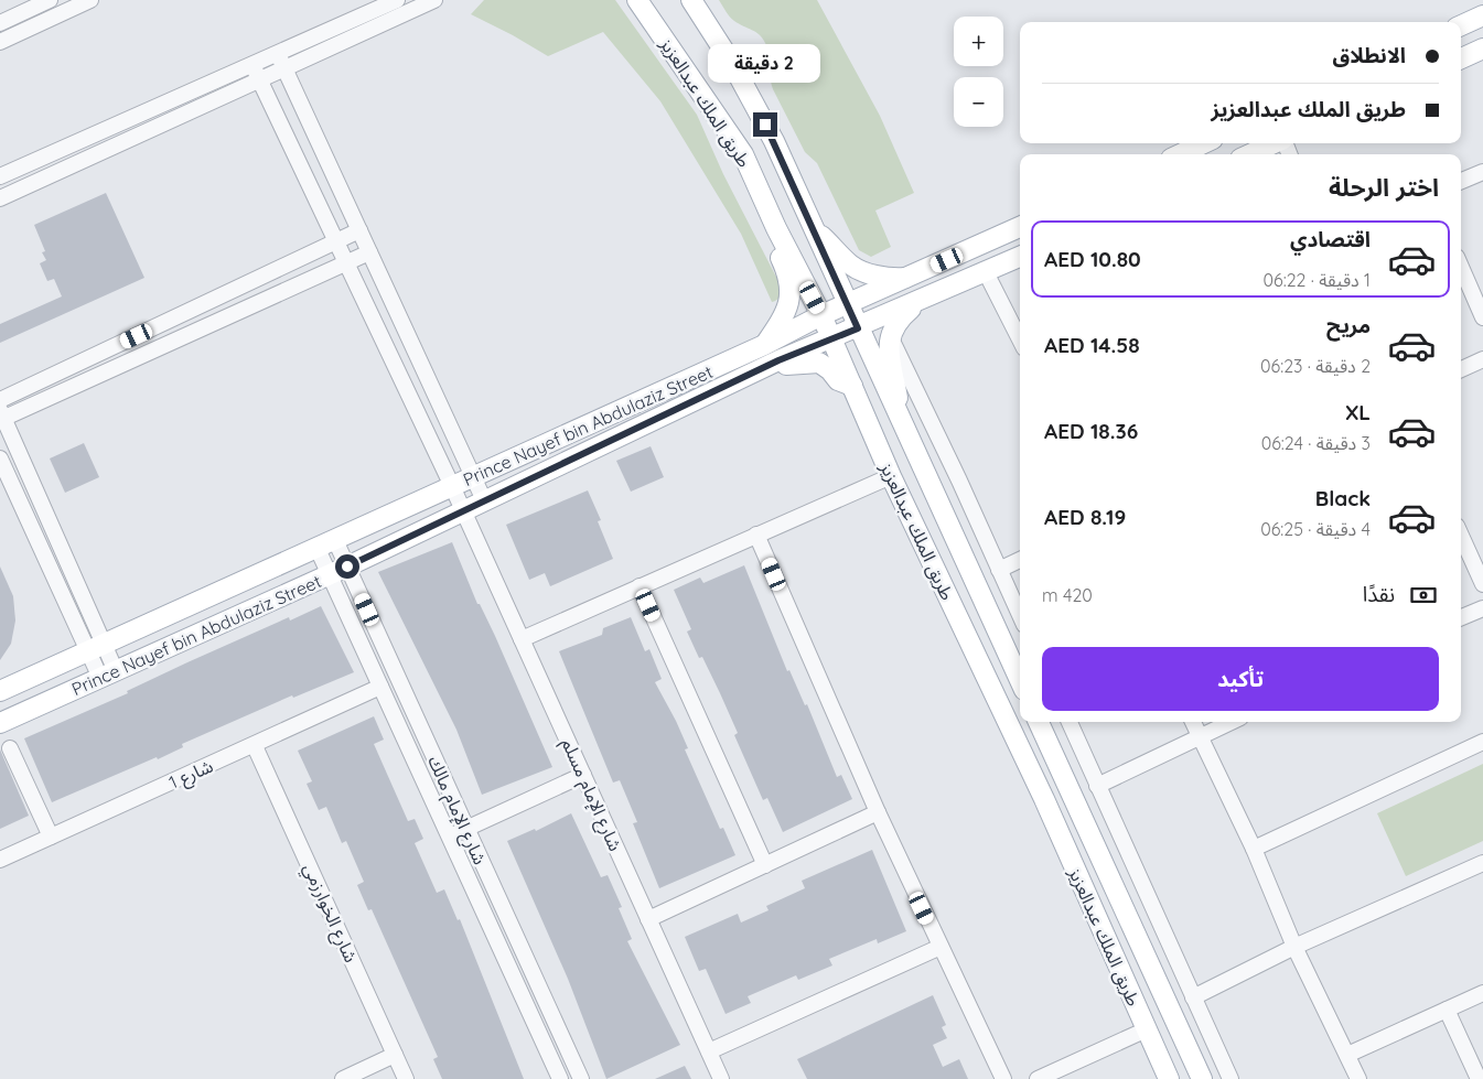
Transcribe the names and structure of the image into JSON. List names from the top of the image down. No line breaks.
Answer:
{"streets":{"main road":["طريق الملك عبدالعزيز","Prince Nayef bin Abdulaziz Street"],"street":["شارع 1","شارع الإمام مسلم","شارع الإمام مالك","شارع الخوارزمي"]},"crossings":[["طريق الملك عبدالعزيز","Prince Nayef bin Abdulaziz Street"],["Prince Nayef bin Abdulaziz Street","شارع الإمام مسلم"],["Prince Nayef bin Abdulaziz Street","شارع الإمام مالك"],["شارع 1","شارع الإمام مالك"],["شارع 1","شارع الخوارزمي"]],"page":{"map_buttons":["+","−"],"banner":["الانطلاق","طريق الملك عبدالعزيز"],"bubble":"2 دقيقة","heading":"اختر الرحلة","list":[{"name":"اقتصادي","note":"1 دقيقة · 06:22","value":"AED 10.80"},{"name":"مريح","note":"2 دقيقة · 06:23","value":"AED 14.58"},{"name":"XL","note":"3 دقيقة · 06:24","value":"AED 18.36"},{"name":"Black","note":"4 دقيقة · 06:25","value":"AED 8.19"}],"pay":["نقدًا","420 m"],"buttons":"تأكيد"}}
